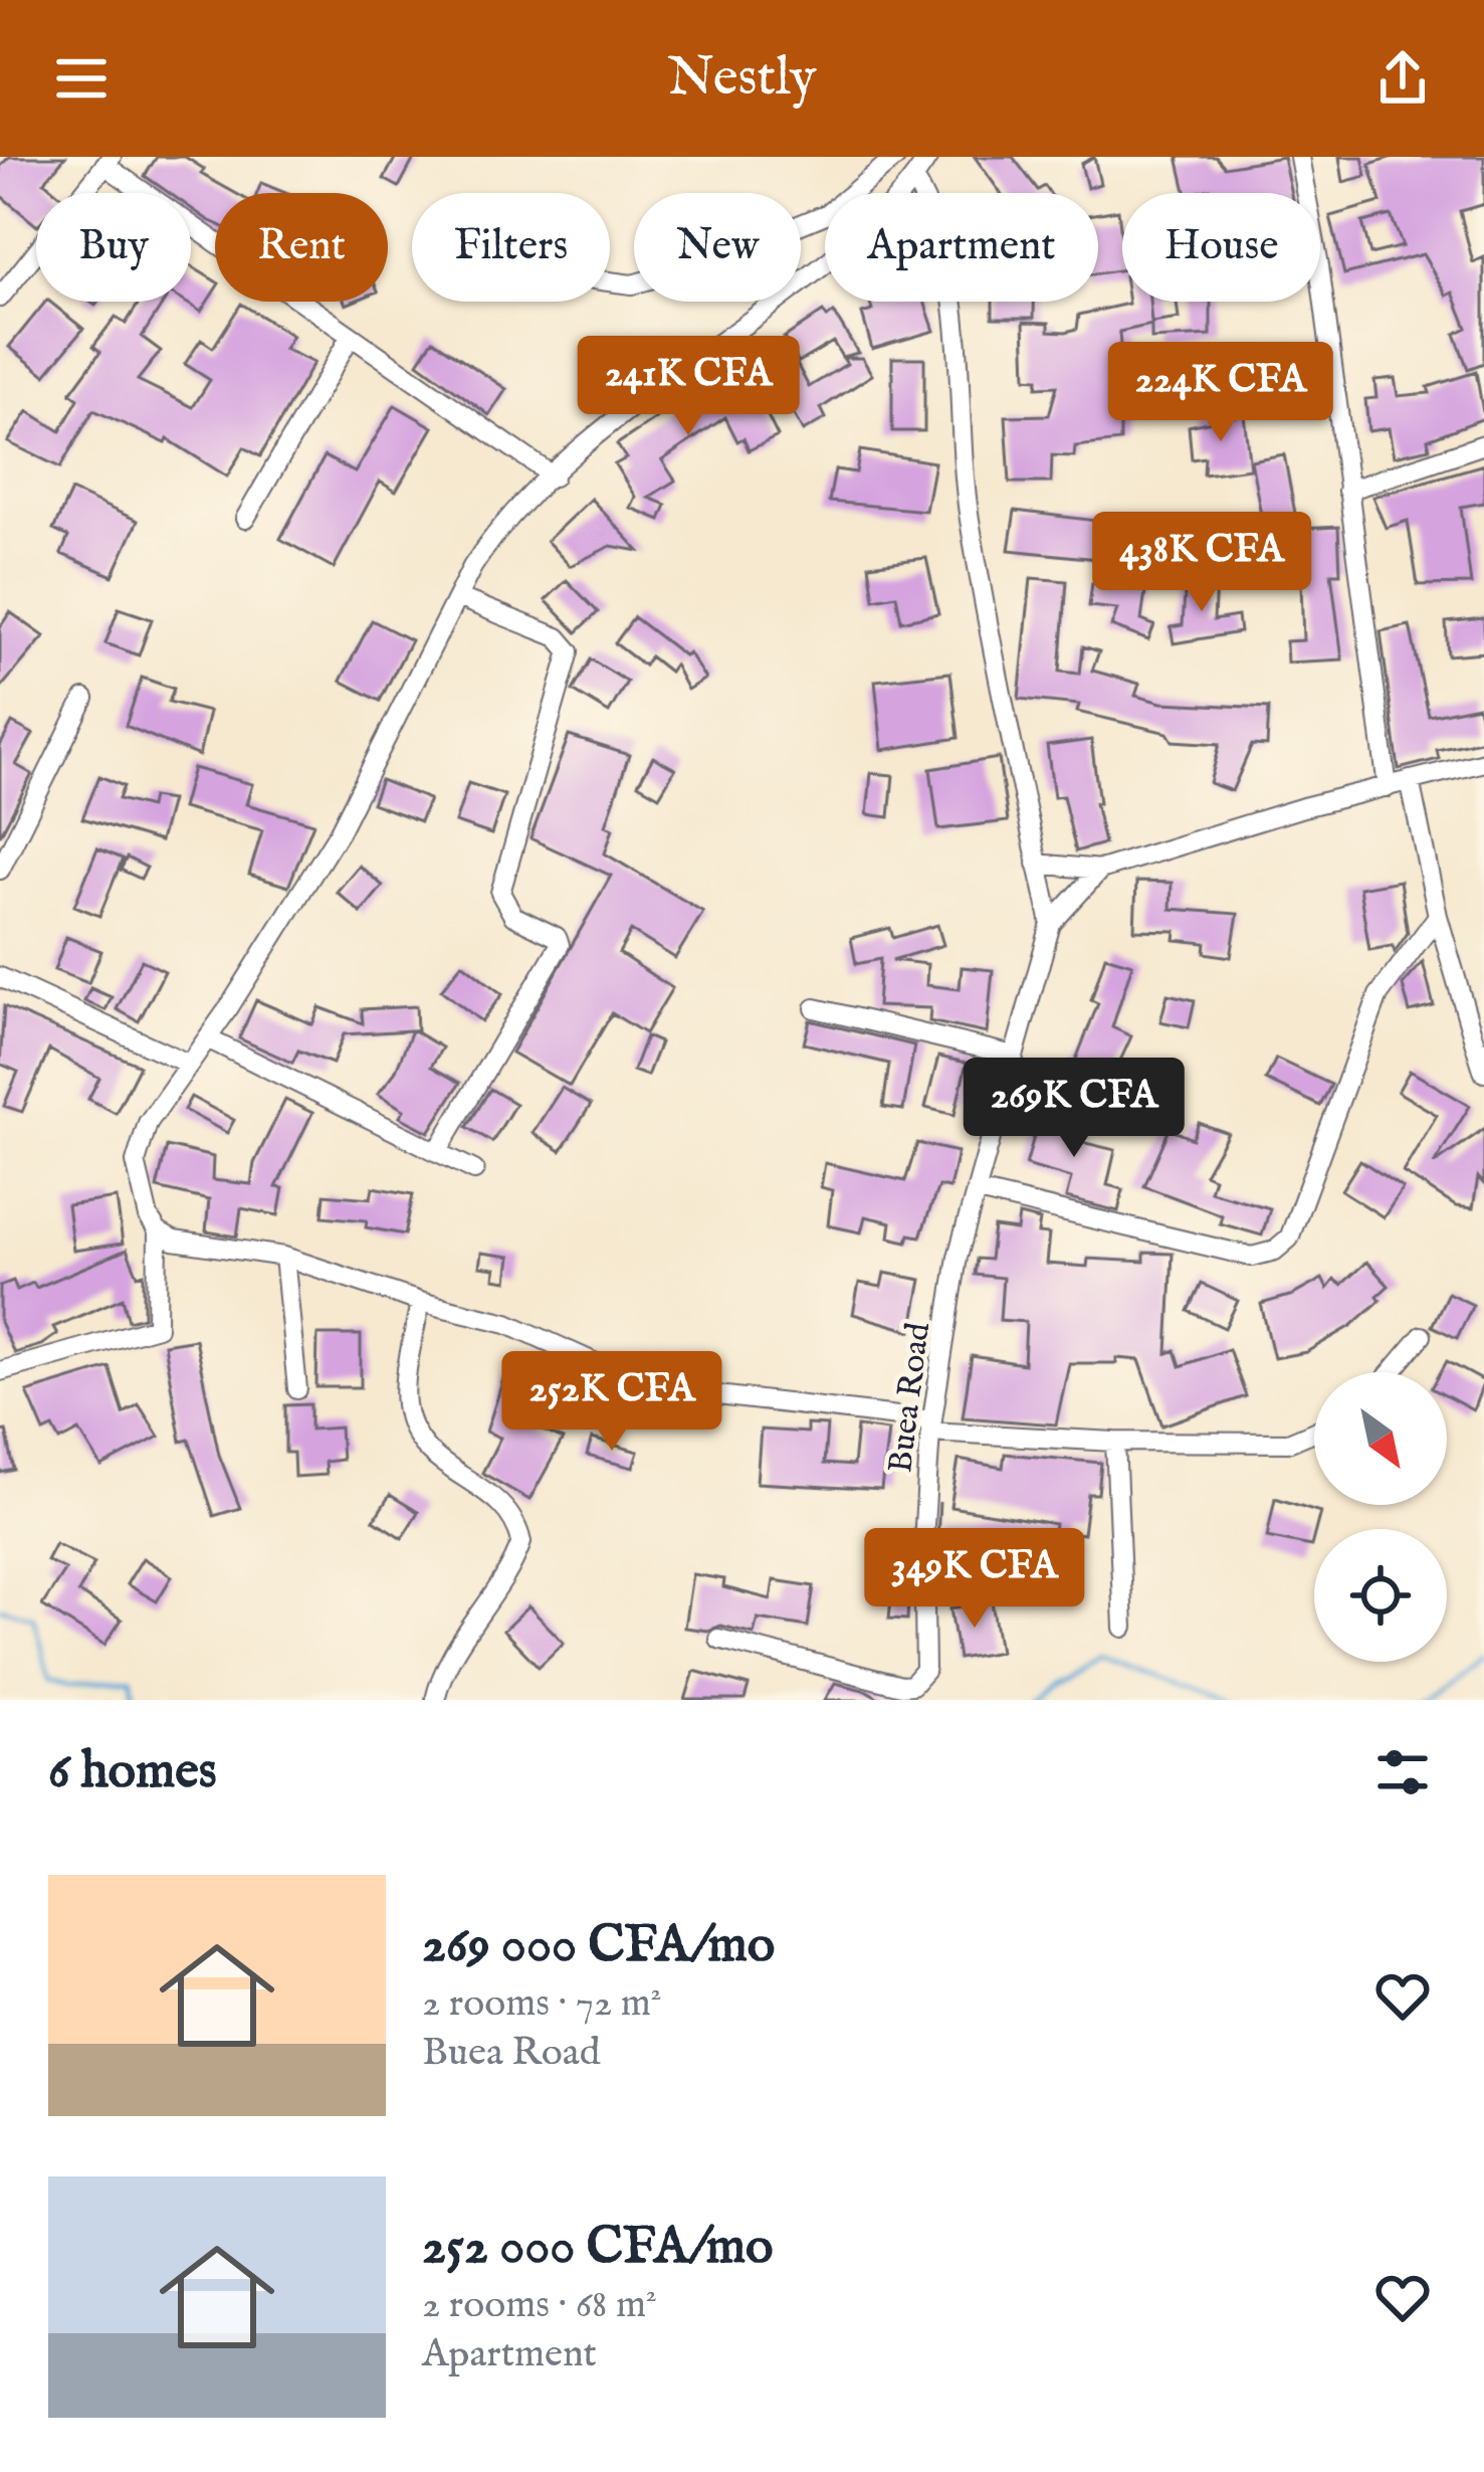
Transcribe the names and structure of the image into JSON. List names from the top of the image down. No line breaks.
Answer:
{"streets":{"street":["Buea Road"]},"north":"bottom right","page":{"header":"Nestly","chip":["Buy","Rent","Filters","New","Apartment","House"],"price":["241K CFA","224K CFA","438K CFA","269K CFA","252K CFA","349K CFA"],"heading":"6 homes","list":[{"name":"269 000 CFA/mo","note":"2 rooms · 72 m² · Buea Road"},{"name":"252 000 CFA/mo","note":"2 rooms · 68 m² · Apartment"}]}}
